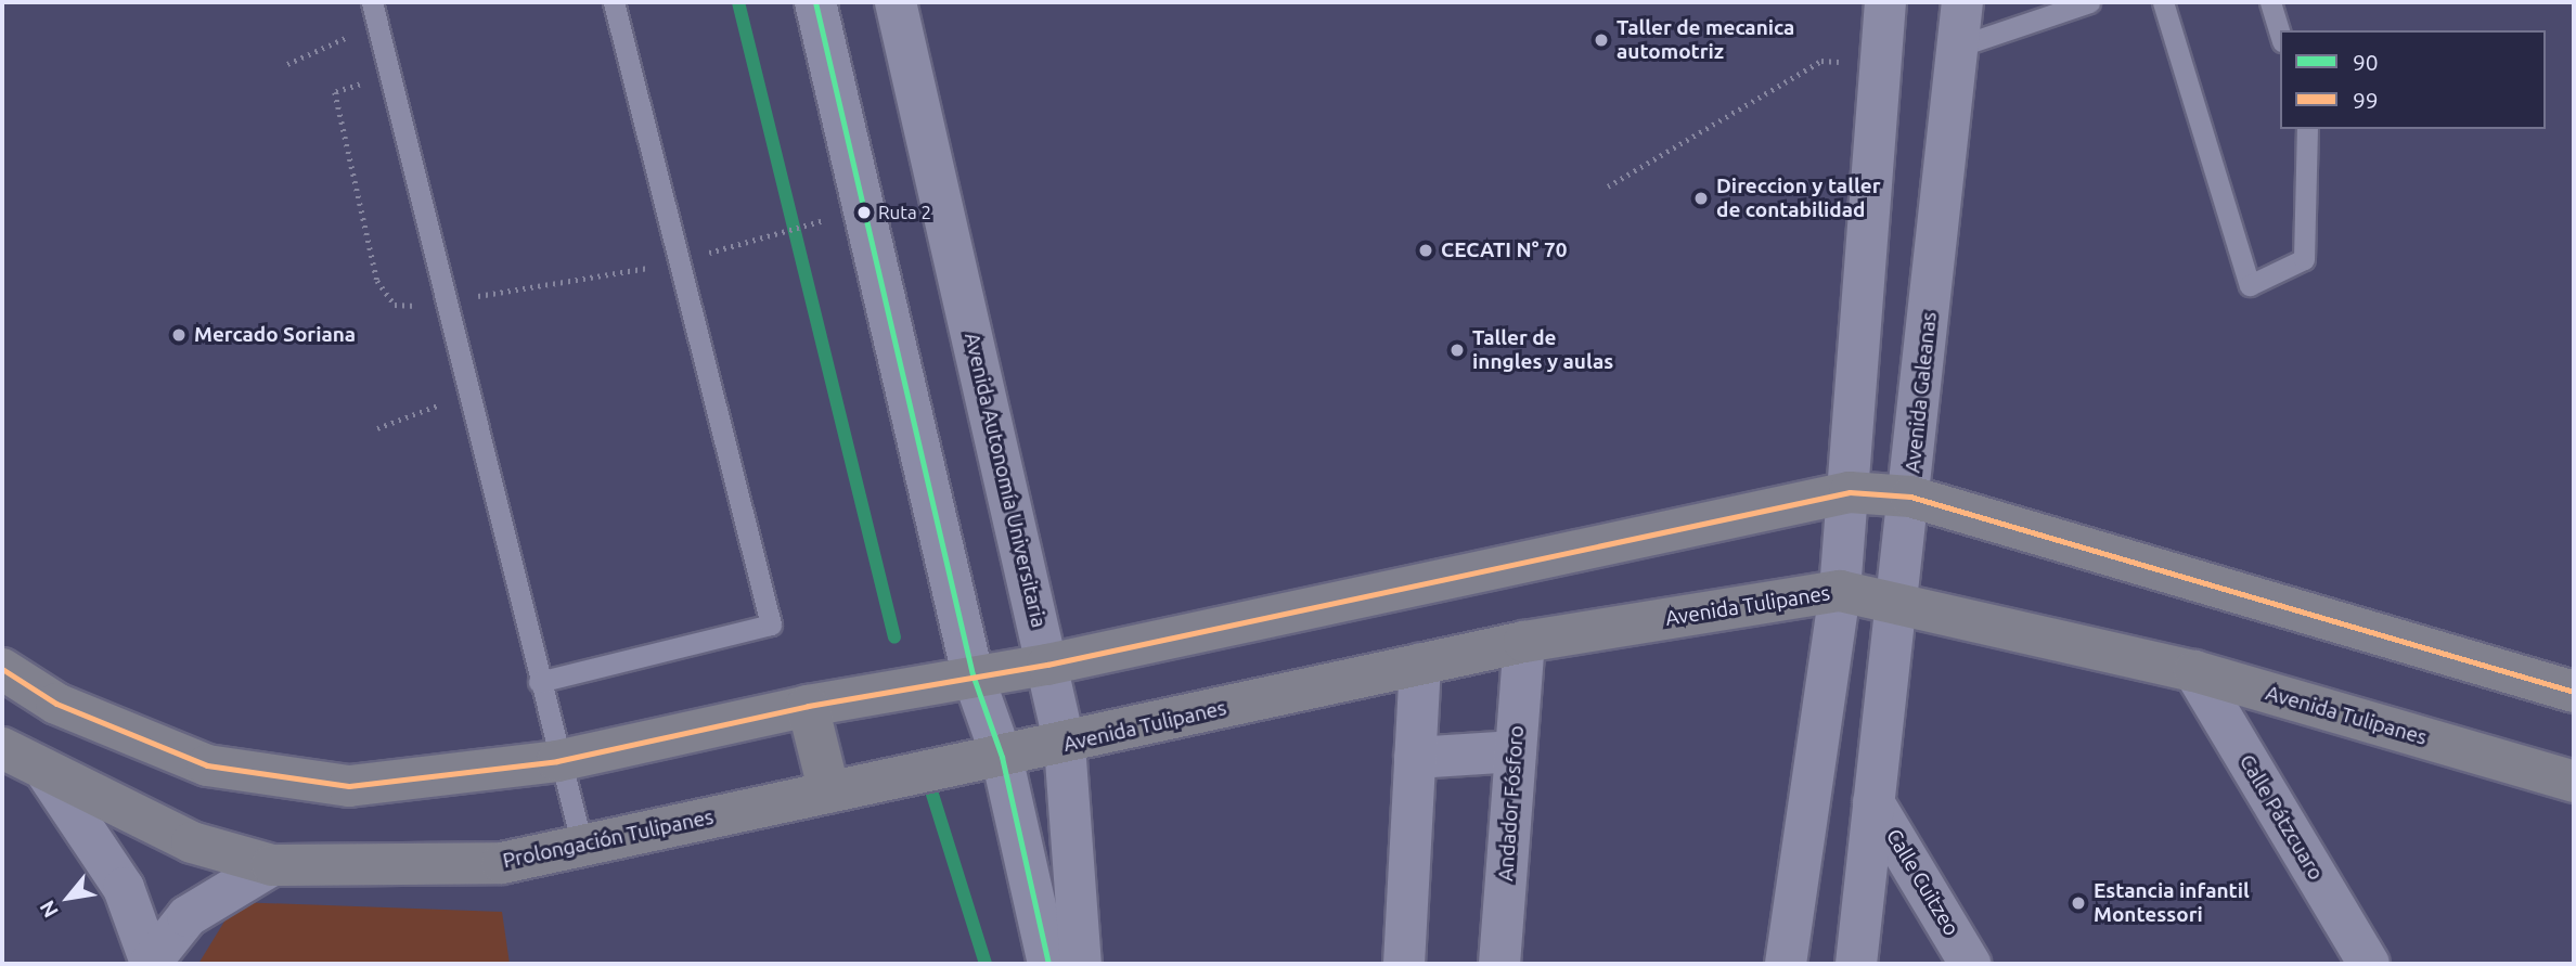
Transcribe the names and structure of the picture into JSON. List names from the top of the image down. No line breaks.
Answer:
{"streets":{"main road":["Avenida Tulipanes","Prolongación Tulipanes"],"street":["Avenida Galeanas","Avenida Autonomía Universitaria","Andador Fósforo","Calle Pátzcuaro","Calle Cuitzeo"]},"crossings":[["Avenida Galeanas","Avenida Tulipanes"],["Avenida Galeanas","Calle Cuitzeo"],["Avenida Autonomía Universitaria","Avenida Tulipanes"],["Avenida Tulipanes","Andador Fósforo"],["Avenida Tulipanes","Calle Pátzcuaro"],["Avenida Tulipanes","Prolongación Tulipanes"]],"places":["Taller de mecanica automotriz","Direccion y taller de contabilidad","Ruta 2","CECATI N° 70","Mercado Soriana","Taller de inngles y aulas","Estancia infantil Montessori"],"lines":["transit line 90","transit line 99"],"legend":["90","99"],"north":"bottom left"}
